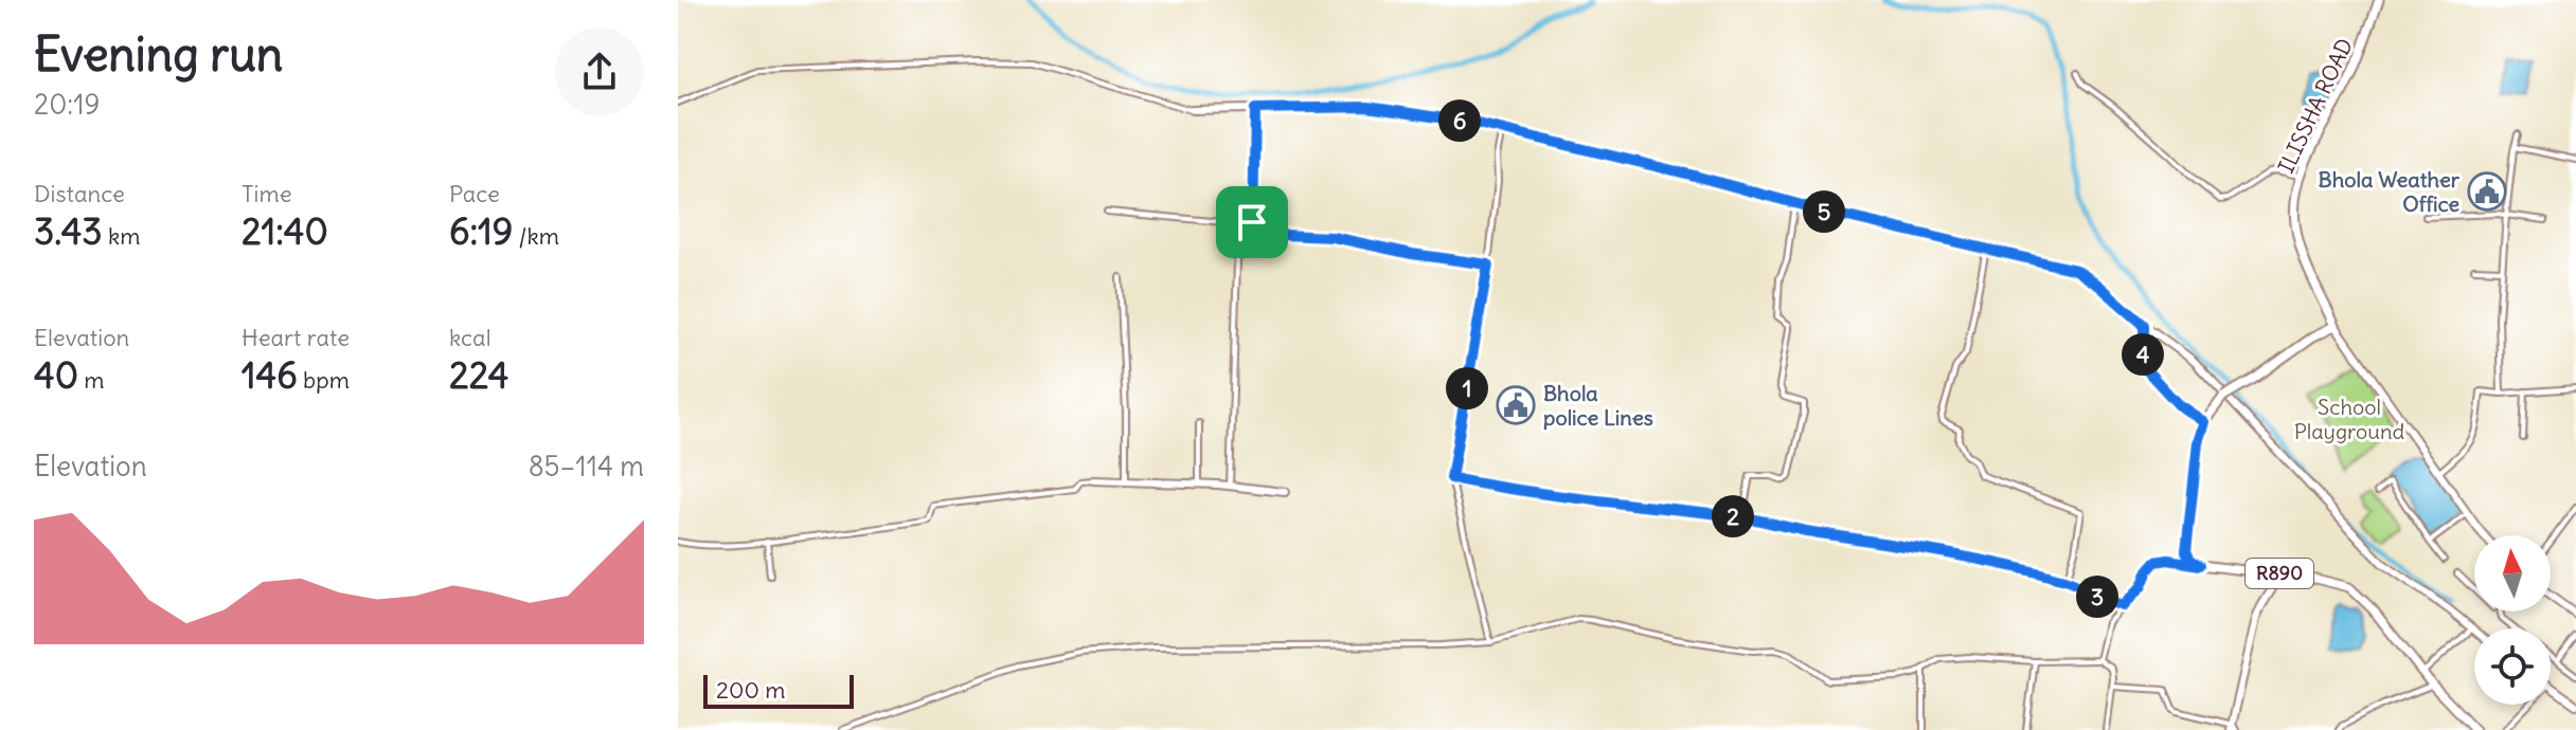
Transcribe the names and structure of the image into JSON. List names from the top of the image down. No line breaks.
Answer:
{"streets":{"main road":["ILISSHA ROAD","R890"]},"parks":["School Playground"],"places":{"public building":["Bhola Weather Office","Bhola police Lines"]},"scale_bar":"200 m","north":"top","page":{"heading":["Evening run","20:19"],"pins":["6","5","4","1","2","3"],"stats":[["Distance","3.43 km"],["Time","21:40"],["Pace","6:19 /km"],["Elevation","40 m"],["Heart rate","146 bpm"],["kcal","224"]],"chart":["Elevation","85–114 m"],"scale":"200 m"}}
